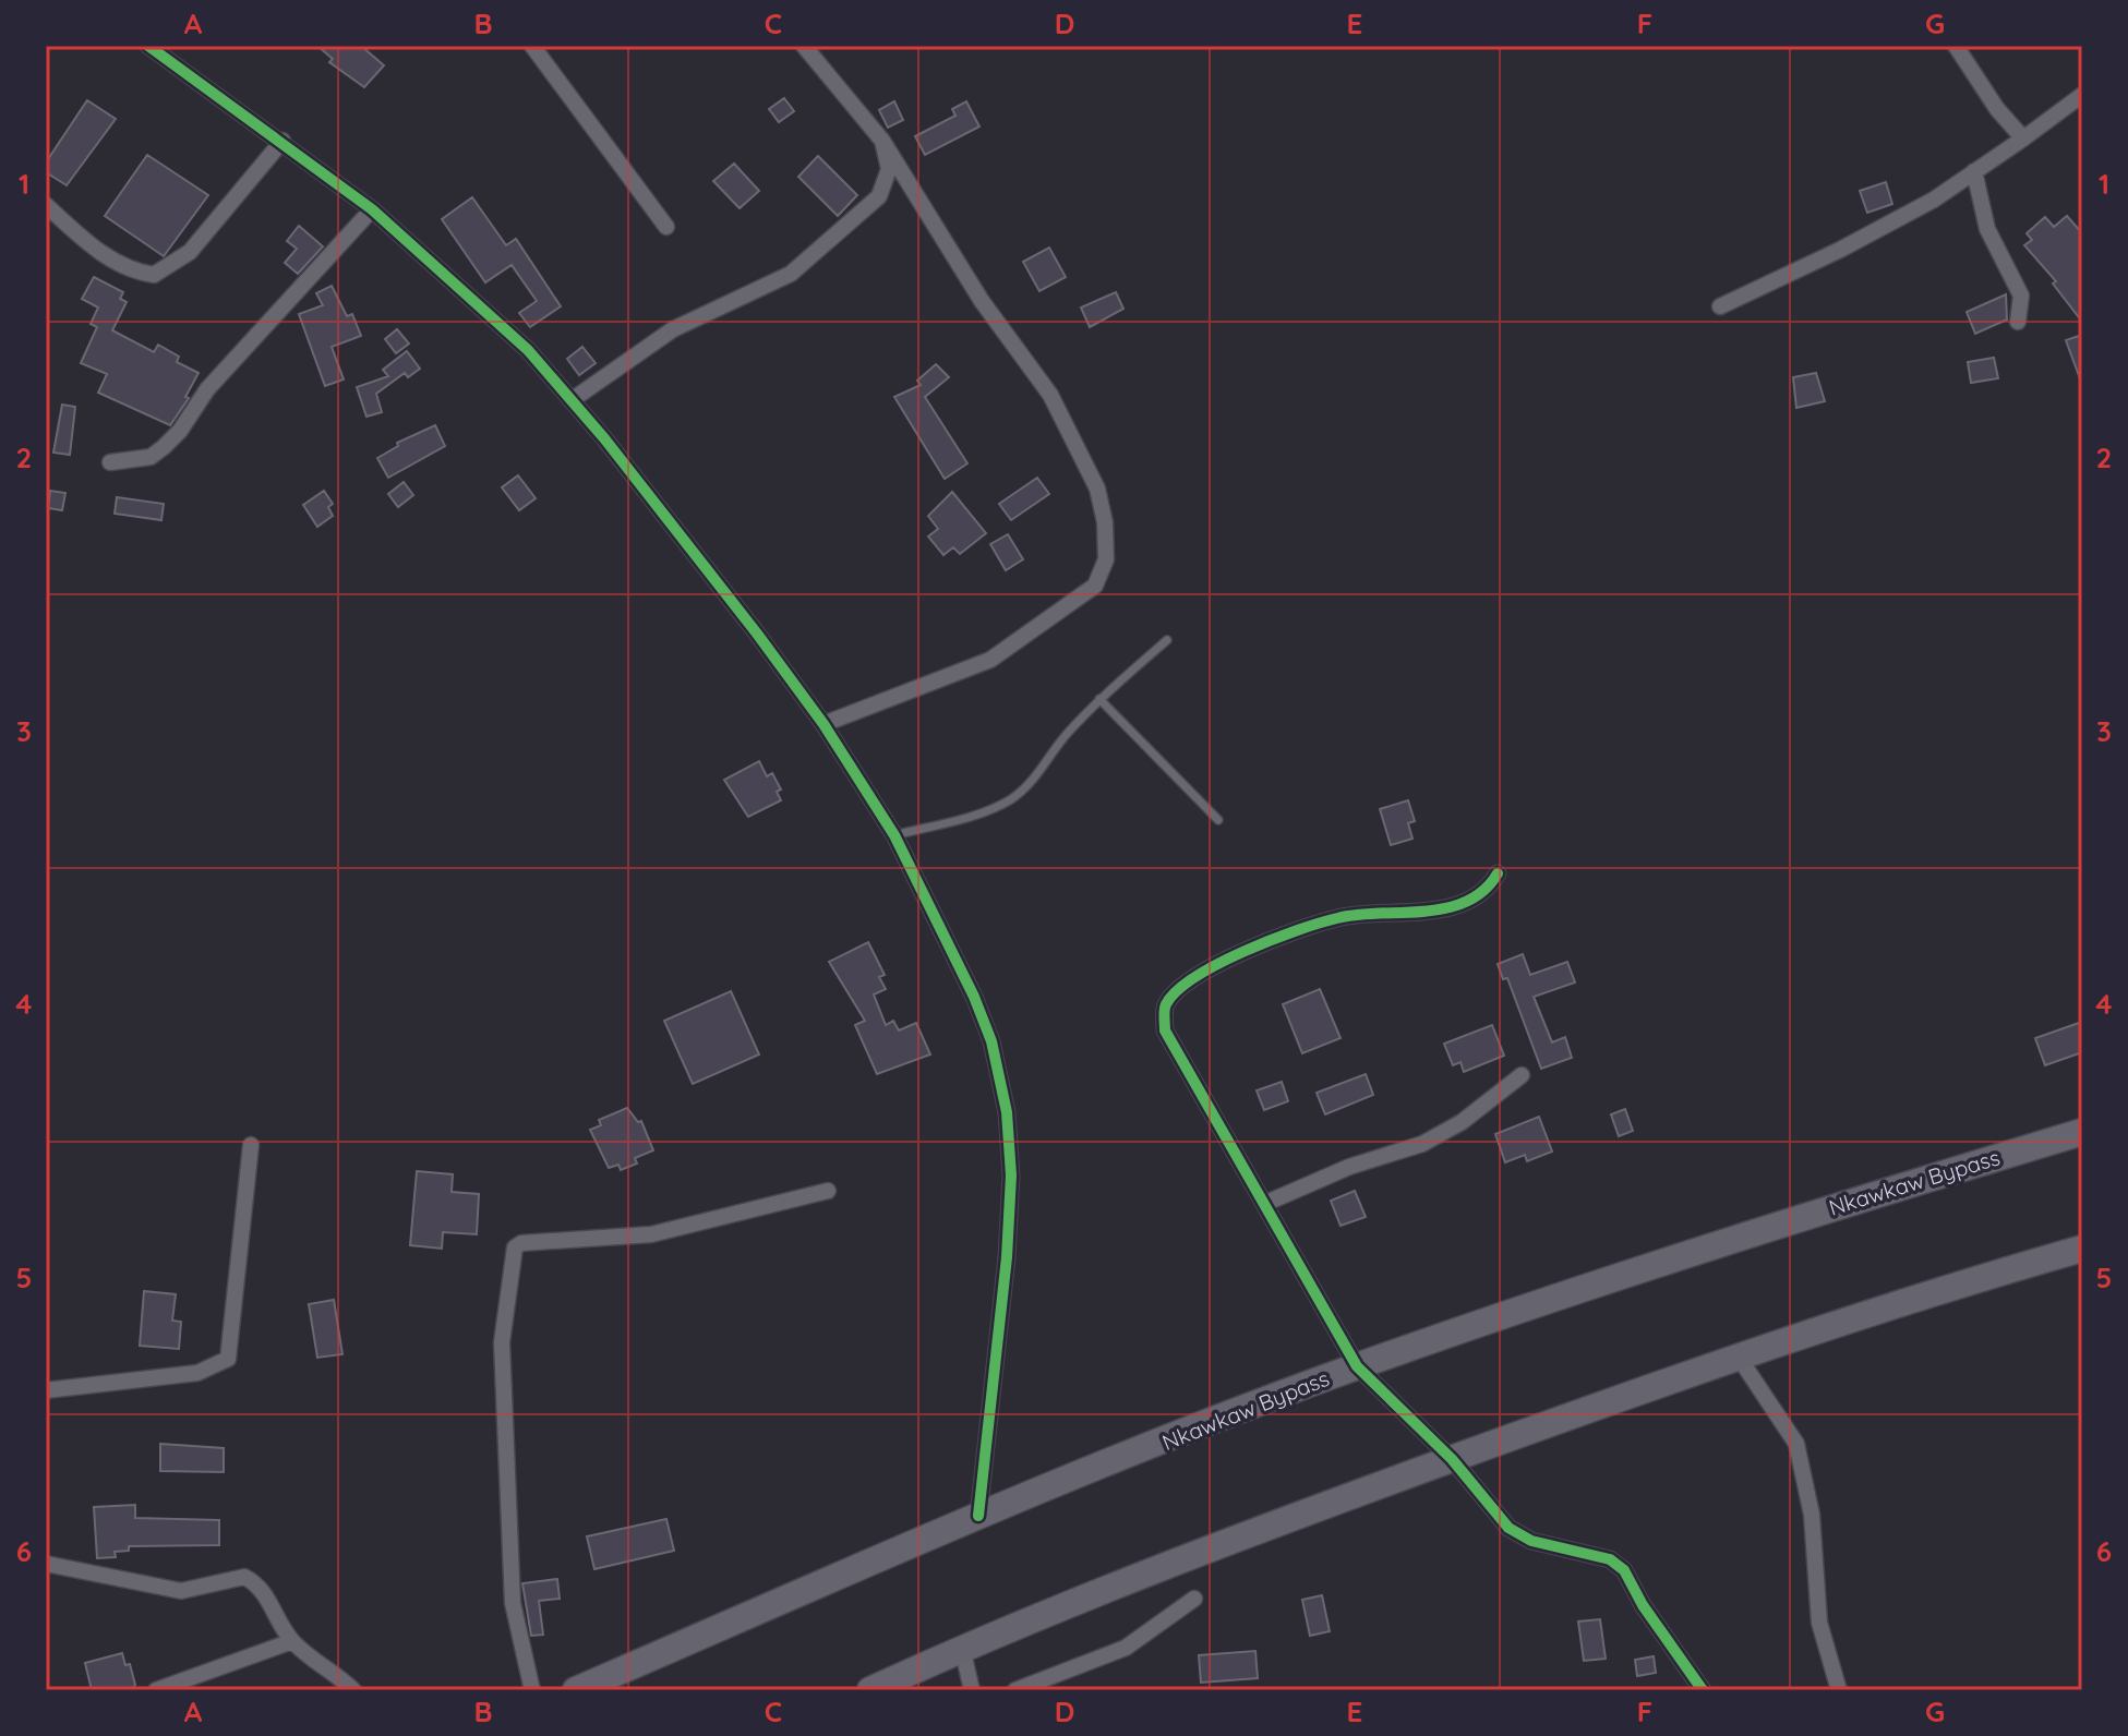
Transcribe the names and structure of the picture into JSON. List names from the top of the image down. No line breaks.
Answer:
{"streets":{"highway":["Nkawkaw Bypass"]},"grid":{"columns":["A","B","C","D","E","F","G"],"rows":["1","2","3","4","5","6"]}}
